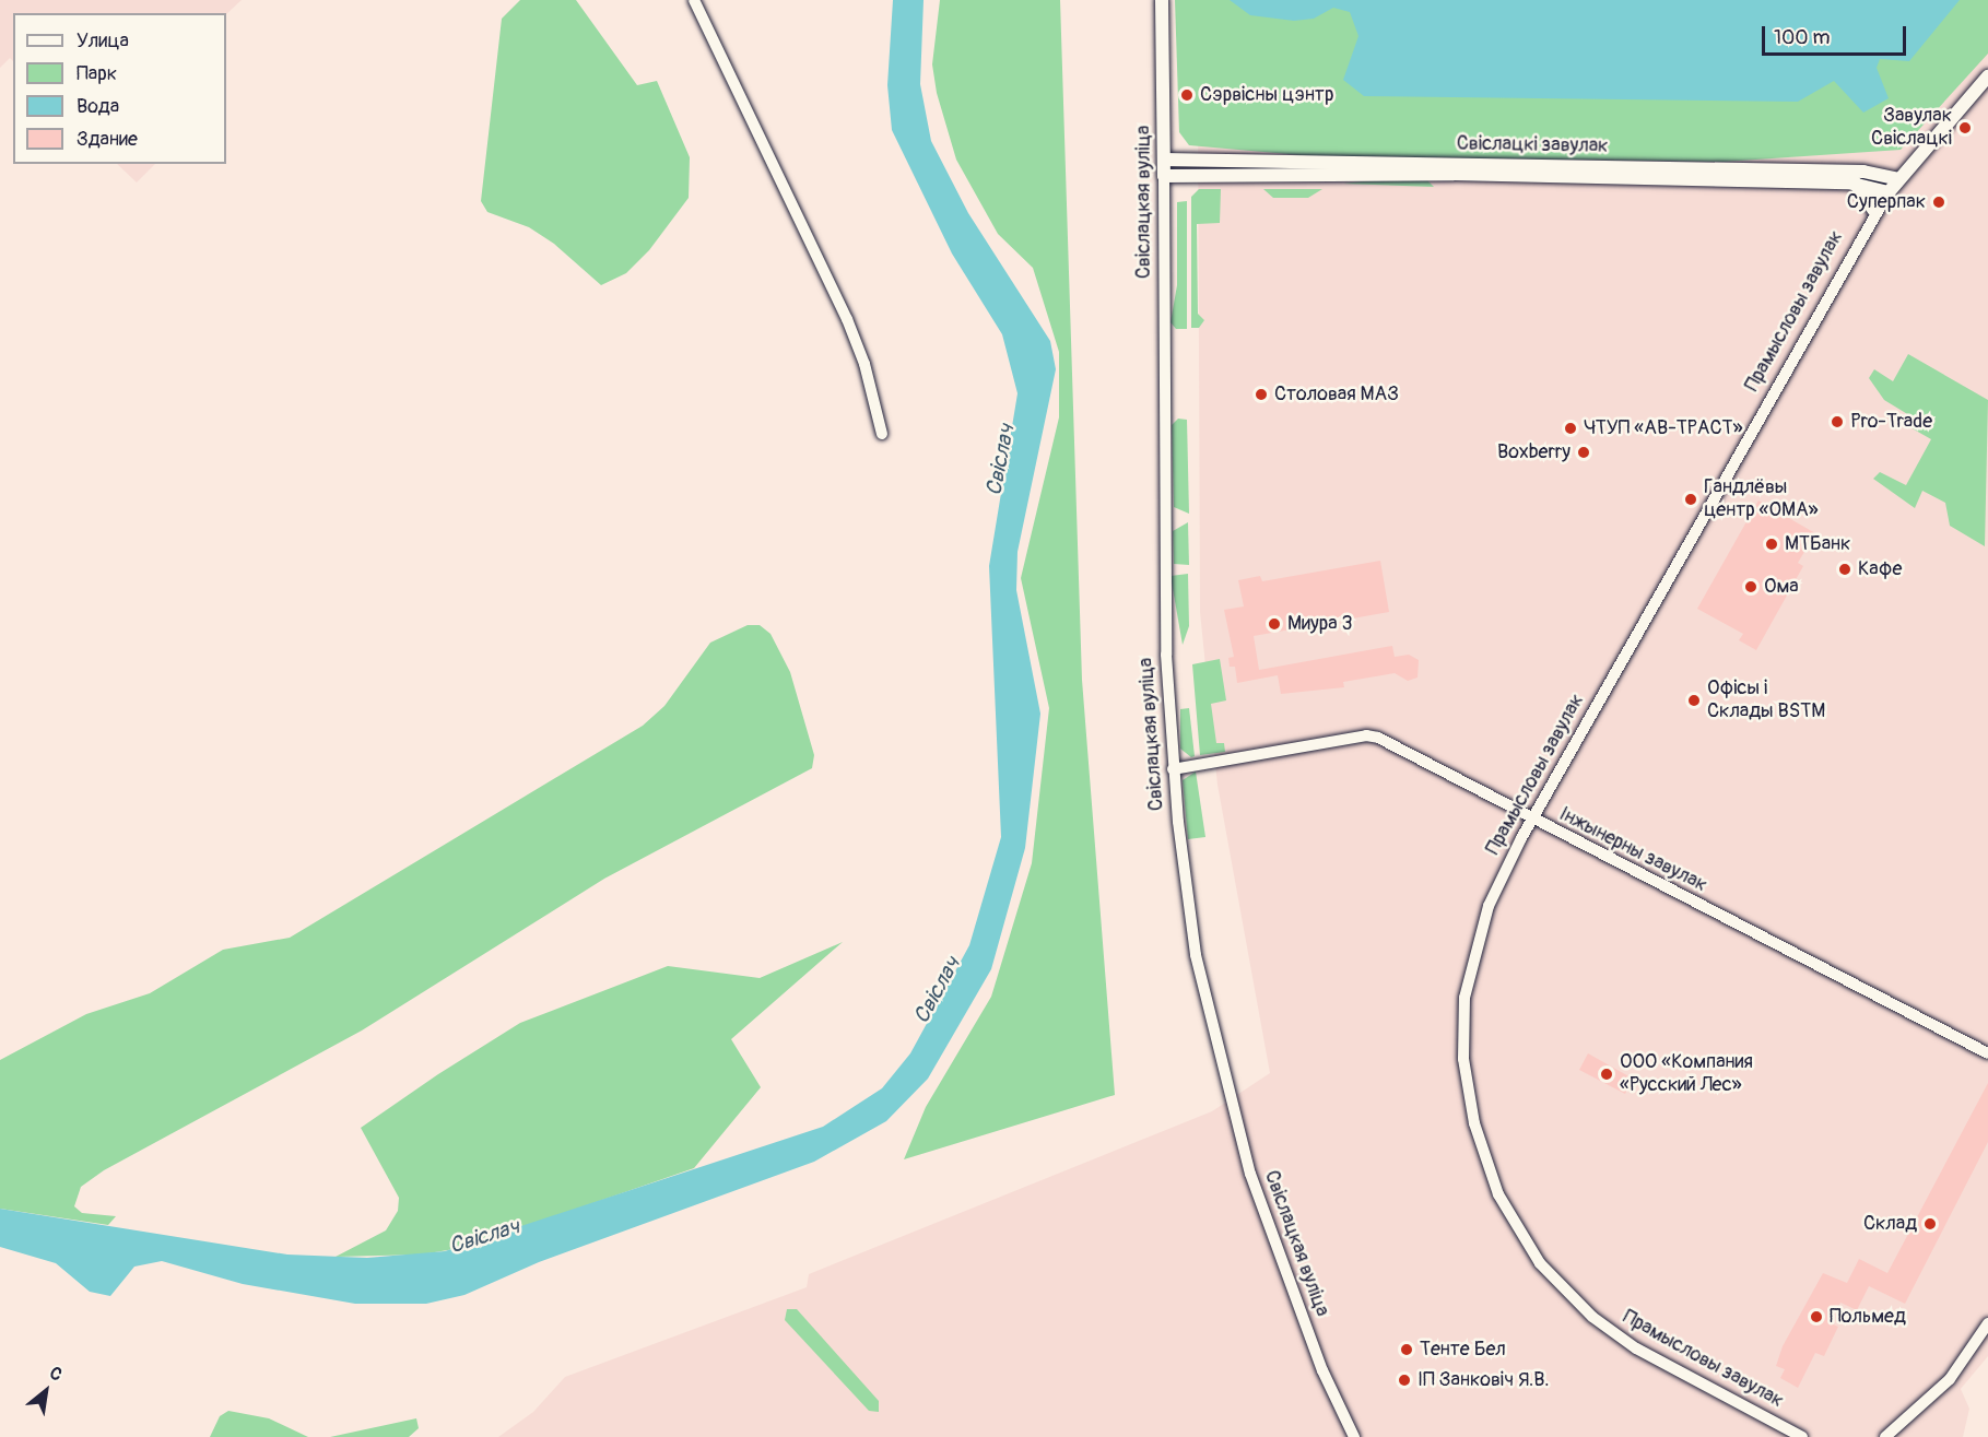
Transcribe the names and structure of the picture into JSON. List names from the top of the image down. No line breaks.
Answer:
{"streets":{"main road":["Свіслацкі завулак","Свіслацкая вуліца","Прамысловы завулак"],"street":["Інжынерны завулак"]},"crossings":[["Свіслацкі завулак","Свіслацкая вуліца"],["Свіслацкі завулак","Прамысловы завулак"],["Свіслацкая вуліца","Інжынерны завулак"],["Прамысловы завулак","Інжынерны завулак"]],"water":["Свіслач"],"places":["Сэрвісны цэнтр","Завулак Свіслацкі","Суперпак","Столовая МАЗ","Pro-Trade","ЧТУП «АВ-ТРАСТ»","Boxberry","Гандлёвы центр «ОМА»","МТБанк","Кафе","Ома","Миура 3","Офісы і Склады BSTM","ООО «Компания «Русский Лес»","Склад","Польмед","Тенте Бел","ІП Занковіч Я.В."],"legend":["Улица","Парк","Вода","Здание"],"scale_bar":"100 m","north":"top right"}
